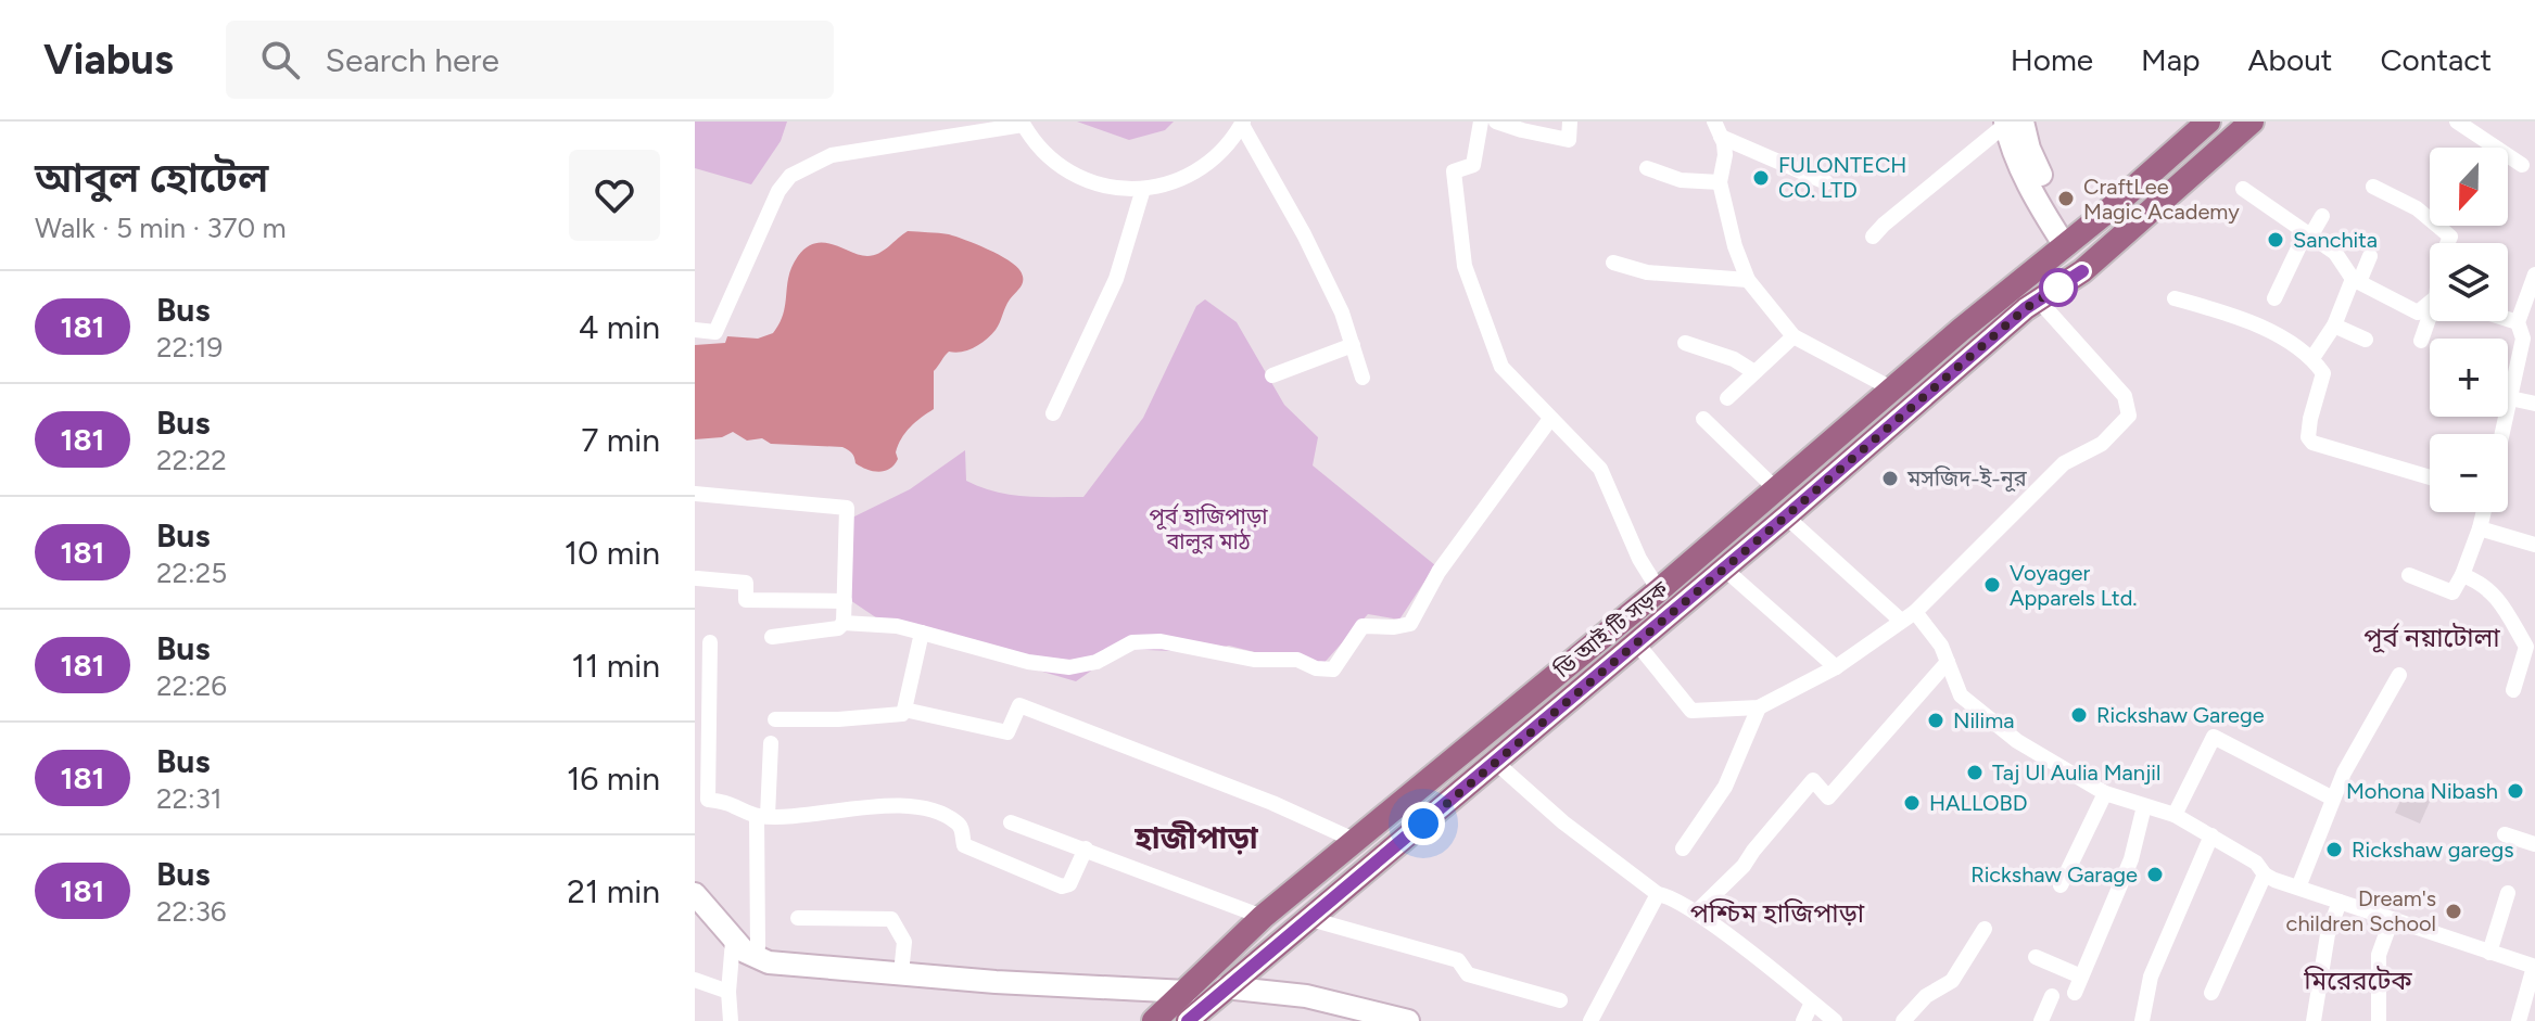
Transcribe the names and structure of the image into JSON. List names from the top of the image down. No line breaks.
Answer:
{"streets":{"main road":["ডি আই টি সড়ক"]},"districts":["পূর্ব নয়াটোলা","হাজীপাড়া","পশ্চিম হাজিপাড়া","মিরেরটেক"],"parks":["পূর্ব হাজিপাড়া বালুর মাঠ"],"places":["FULONTECH CO. LTD","CraftLee Magic Academy","Sanchita","মসজিদ-ই-নূর","Voyager Apparels Ltd.","Rickshaw Garege","Nilima","Taj Ul Aulia Manjil","Mohona Nibash","HALLOBD","Rickshaw garegs","Rickshaw Garage","Dream's children School"],"lines":["bus line 181"],"north":"bottom","page":{"header":"Viabus","search":"Search here","nav":["Home","Map","About","Contact"],"heading":["আবুল হোটেল","Walk · 5 min · 370 m"],"map_buttons":["+","−"],"list":[{"mark":"181","name":"Bus","note":"22:19","value":"4 min"},{"mark":"181","name":"Bus","note":"22:22","value":"7 min"},{"mark":"181","name":"Bus","note":"22:25","value":"10 min"},{"mark":"181","name":"Bus","note":"22:26","value":"11 min"},{"mark":"181","name":"Bus","note":"22:31","value":"16 min"},{"mark":"181","name":"Bus","note":"22:36","value":"21 min"}]}}
